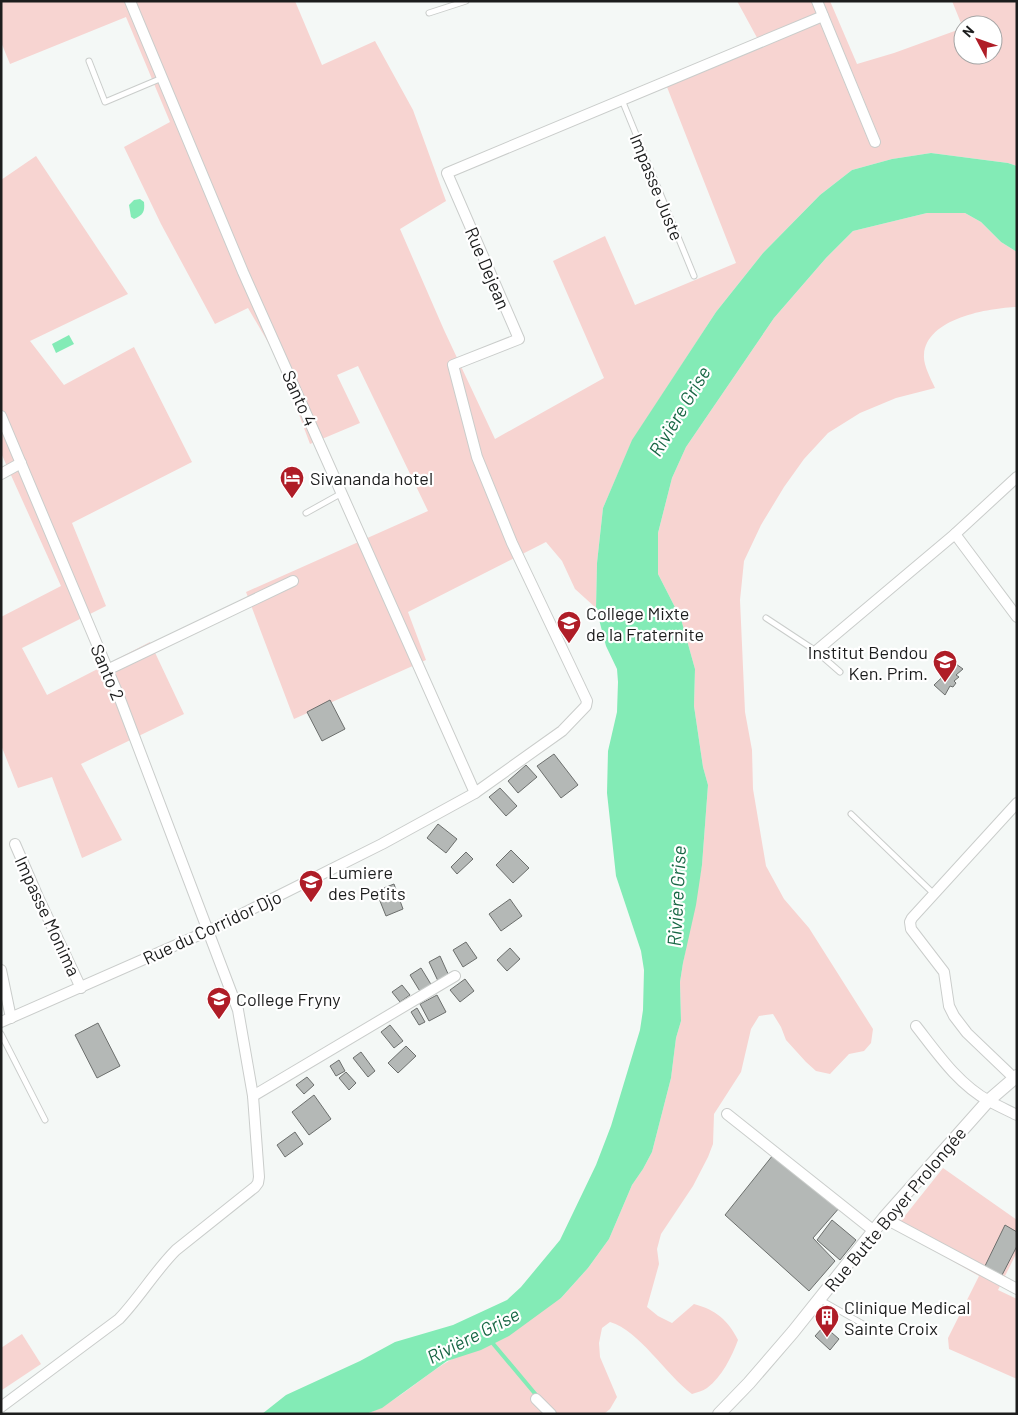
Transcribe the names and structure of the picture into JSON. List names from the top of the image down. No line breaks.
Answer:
{"streets":{"street":["Rue Dejean","Santo 4","Santo 2","Impasse Monima","Rue du Corridor Djo","Rue Butte Boyer Prolongée"],"lane":["Impasse Juste"]},"crossings":[["Impasse Juste","Rue Dejean"],["Rue Dejean","Rue du Corridor Djo"],["Santo 4","Rue du Corridor Djo"],["Santo 2","Rue du Corridor Djo"],["Impasse Monima","Rue du Corridor Djo"]],"water":["Rivière Grise"],"places":{"hotel":["Sivananda hotel"],"school or university":["College Mixte de la Fraternite","Institut Bendou Ken. Prim.","Lumiere des Petits","College Fryny"],"building":["Clinique Medical Sainte Croix"]},"north":"top left"}
